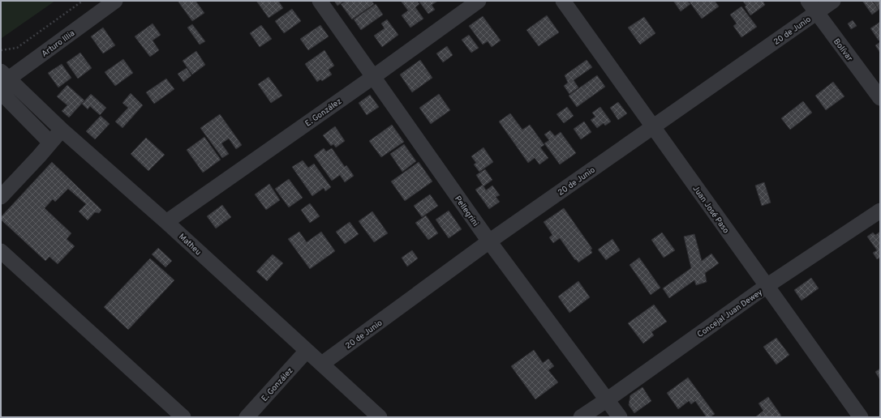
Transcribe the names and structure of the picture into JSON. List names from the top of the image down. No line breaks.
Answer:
{"streets":{"street":["20 de Junio","Arturo Illia","Bolívar","E. González","Juan José Paso","Pellegrini","Matheu","Concejal Juan Dewey"]},"crossings":[["20 de Junio","Bolívar"],["20 de Junio","Juan José Paso"],["20 de Junio","Pellegrini"],["20 de Junio","Matheu"],["Arturo Illia","Matheu"],["E. González","Pellegrini"],["E. González","Matheu"],["Juan José Paso","Concejal Juan Dewey"],["Pellegrini","Concejal Juan Dewey"]]}
